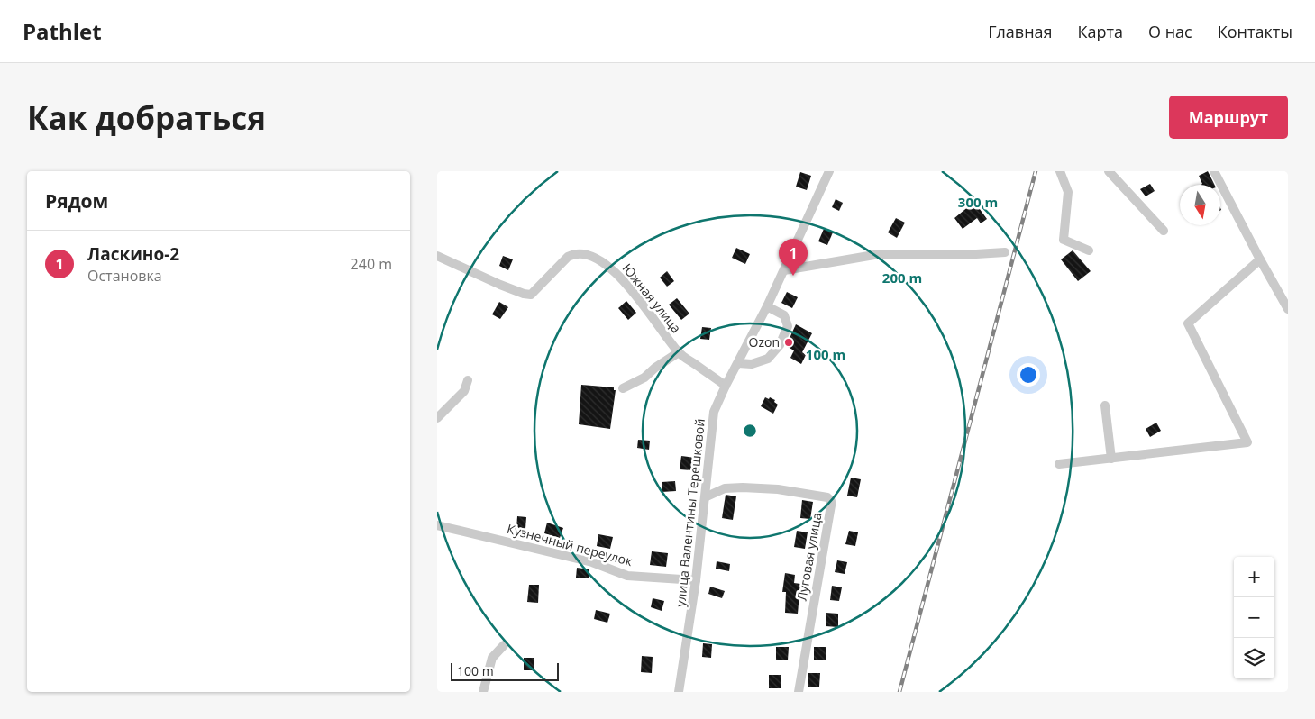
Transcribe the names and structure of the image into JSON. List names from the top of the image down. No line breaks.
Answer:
{"streets":{"street":["Южная улица","улица Валентины Терешковой","Кузнечный переулок","Луговая улица"]},"crossings":[["Южная улица","улица Валентины Терешковой"],["улица Валентины Терешковой","Кузнечный переулок"],["улица Валентины Терешковой","Луговая улица"]],"places":["Ozon"],"scale_bar":"100 m","north":"bottom","page":{"header":"Pathlet","nav":["Главная","Карта","О нас","Контакты"],"buttons":"Маршрут","title":"Как добраться","heading":"Рядом","list":[{"mark":"1","name":"Ласкино-2","note":"Остановка","value":"240 m"}],"pins":"1","map_buttons":["+","−"],"scale":"100 m"},"rings":["300 m","200 m","100 m"]}
